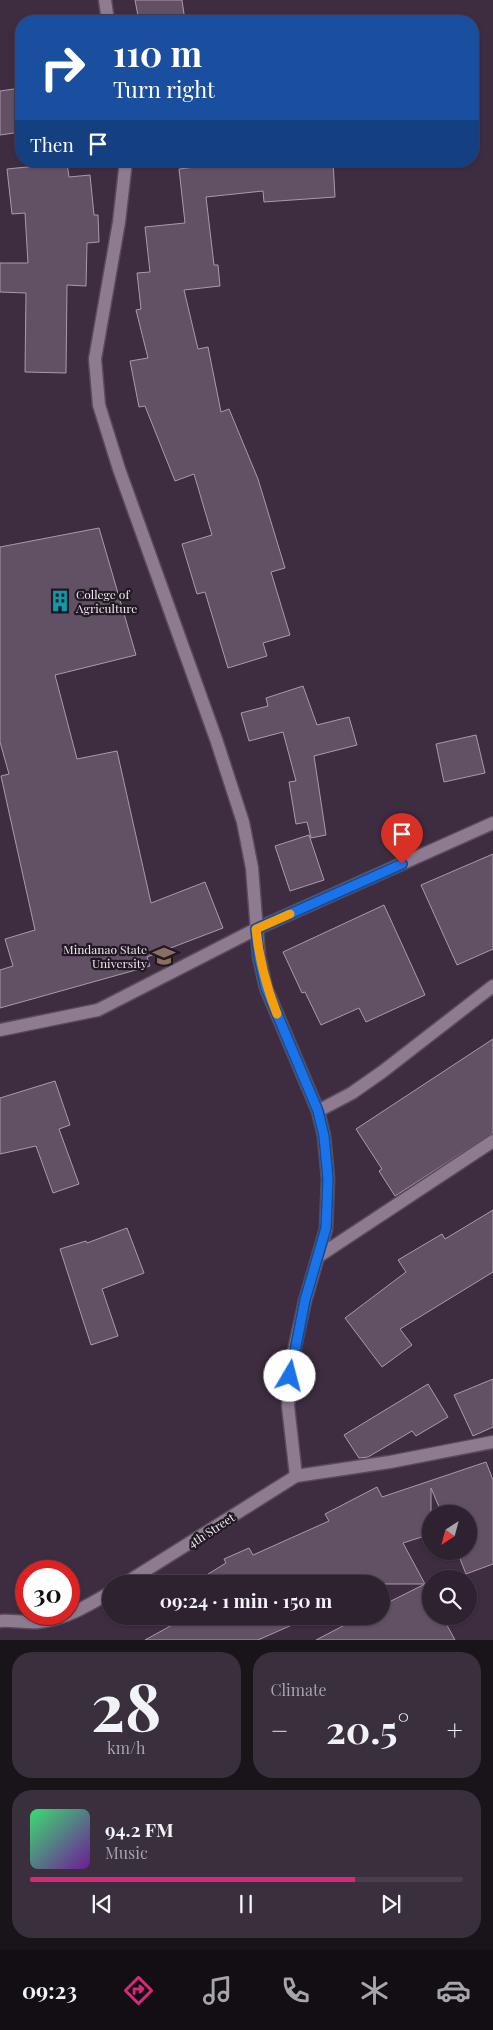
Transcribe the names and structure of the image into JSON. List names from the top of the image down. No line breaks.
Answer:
{"streets":{"street":["4th Street"]},"places":{"building":["College of Agriculture"],"school or university":["Mindanao State University"]},"north":"bottom left","page":{"turn":["110 m","Turn right"],"then":"Then","limit":"30","trip":"09:24 · 1 min · 150 m","tile":[["28","km/h"],"Climate"],"heat":["−","20.5°","+"],"song":["94.2 FM","Music"],"tabs":"09:23"}}
